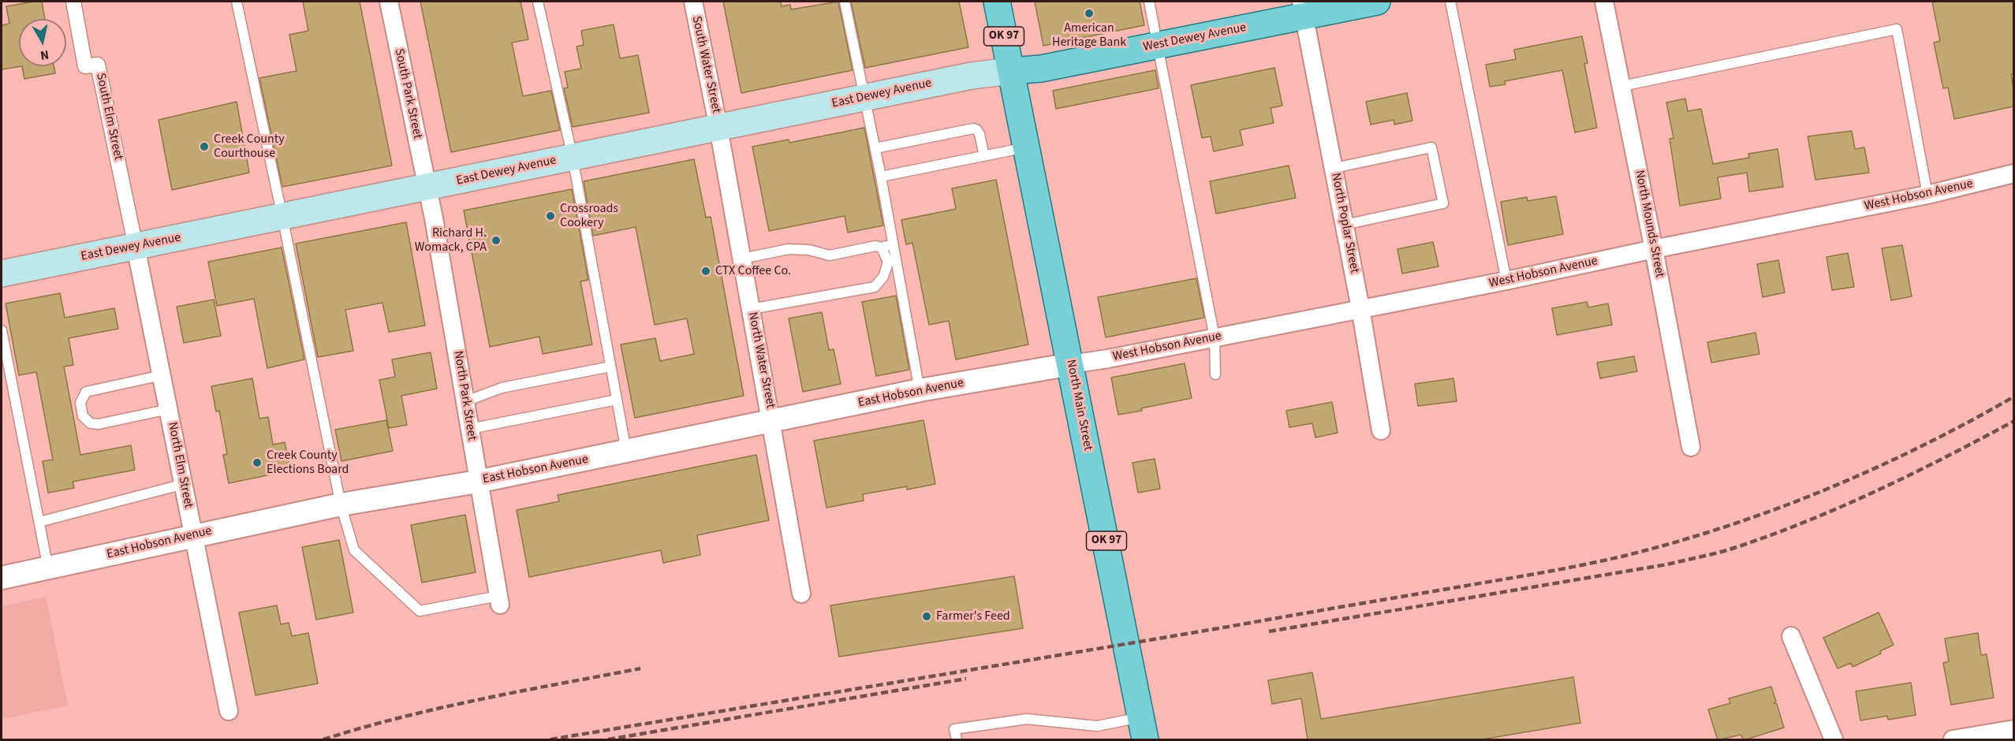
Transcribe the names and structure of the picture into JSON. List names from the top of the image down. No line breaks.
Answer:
{"streets":{"main road":["OK 97","West Dewey Avenue","East Dewey Avenue","North Main Street"],"street":["South Water Street","South Park Street","South Elm Street","West Hobson Avenue","North Poplar Street","North Mounds Street","North Water Street","East Hobson Avenue","North Park Street","North Elm Street"]},"crossings":[["OK 97","West Dewey Avenue"],["OK 97","East Dewey Avenue"],["OK 97","North Main Street"],["West Dewey Avenue","East Dewey Avenue"],["West Dewey Avenue","North Poplar Street"],["West Dewey Avenue","North Main Street"],["South Water Street","East Dewey Avenue"],["South Water Street","North Water Street"],["South Park Street","East Dewey Avenue"],["South Park Street","North Park Street"],["East Dewey Avenue","South Elm Street"],["East Dewey Avenue","North Water Street"],["East Dewey Avenue","North Park Street"],["East Dewey Avenue","North Main Street"],["East Dewey Avenue","North Elm Street"],["South Elm Street","North Elm Street"],["West Hobson Avenue","North Poplar Street"],["West Hobson Avenue","North Mounds Street"],["West Hobson Avenue","East Hobson Avenue"],["West Hobson Avenue","North Main Street"],["North Water Street","East Hobson Avenue"],["East Hobson Avenue","North Park Street"],["East Hobson Avenue","North Main Street"],["East Hobson Avenue","North Elm Street"]],"places":["American Heritage Bank","Creek County Courthouse","Crossroads Cookery","Richard H. Womack, CPA","CTX Coffee Co.","Creek County Elections Board","Farmer's Feed"],"north":"bottom"}
